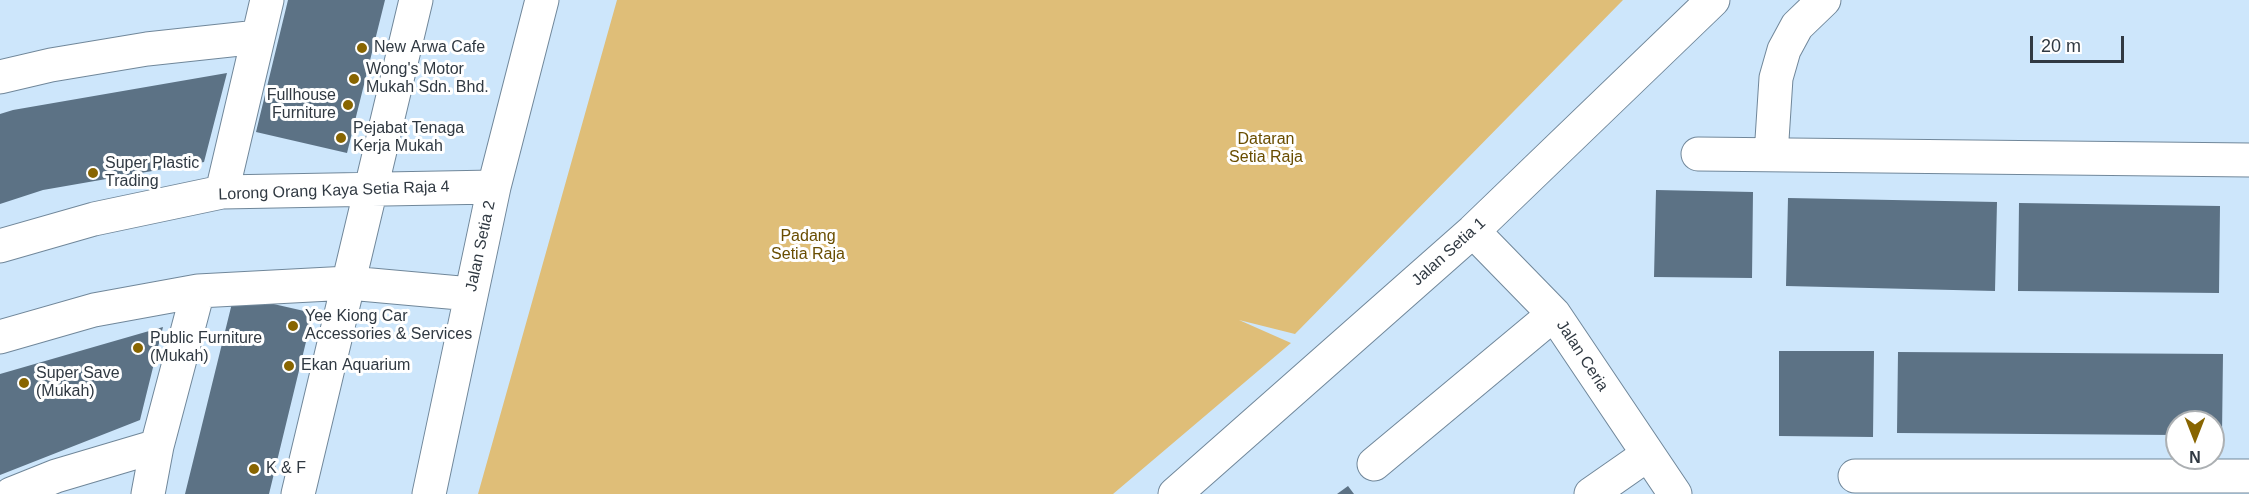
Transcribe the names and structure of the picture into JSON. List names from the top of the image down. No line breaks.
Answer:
{"streets":{"street":["Lorong Orang Kaya Setia Raja 4","Jalan Setia 2","Jalan Setia 1","Jalan Ceria"]},"crossings":[["Lorong Orang Kaya Setia Raja 4","Jalan Setia 2"],["Jalan Setia 1","Jalan Ceria"]],"parks":["Dataran Setia Raja","Padang Setia Raja"],"places":["New Arwa Cafe","Wong's Motor Mukah Sdn. Bhd.","Fullhouse Furniture","Pejabat Tenaga Kerja Mukah","Super Plastic Trading","Yee Kiong Car Accessories & Services","Public Furniture (Mukah)","Ekan Aquarium","Super Save (Mukah)","K & F"],"scale_bar":"20 m","north":"bottom"}
